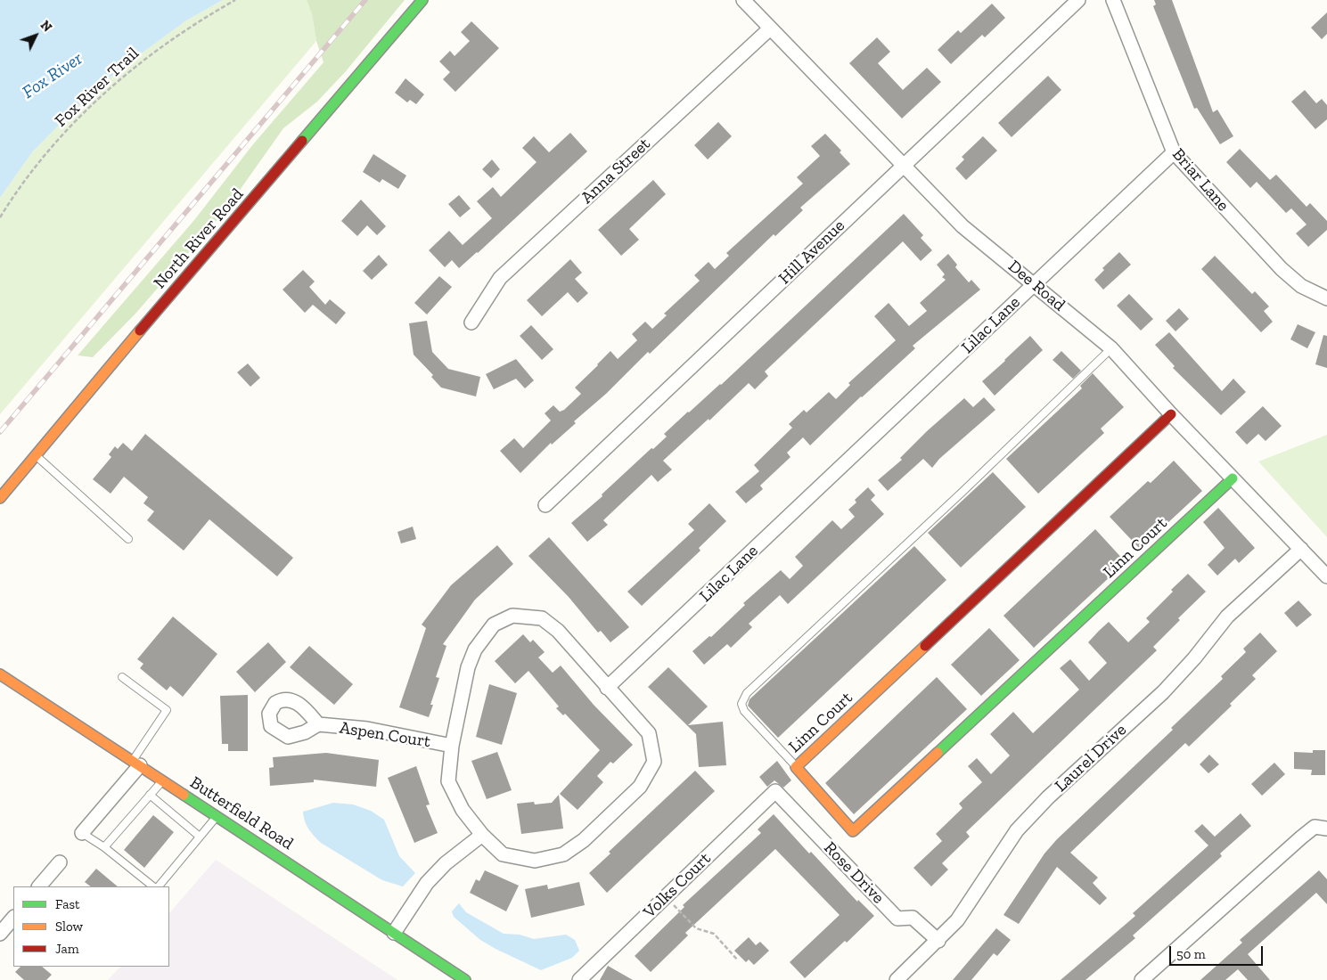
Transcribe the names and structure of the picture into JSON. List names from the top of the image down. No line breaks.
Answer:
{"streets":{"main road":["North River Road","Linn Court","Butterfield Road"],"street":["Anna Street","Briar Lane","Hill Avenue","Dee Road","Lilac Lane","Aspen Court","Laurel Drive","Rose Drive","Volks Court"],"path":["Fox River Trail"]},"crossings":[["Anna Street","Dee Road"],["Briar Lane","Lilac Lane"],["Hill Avenue","Dee Road"],["Dee Road","Lilac Lane"],["Dee Road","Linn Court"],["Dee Road","Laurel Drive"],["Laurel Drive","Rose Drive"],["Rose Drive","Volks Court"]],"water":["Fox River"],"legend":["Fast","Slow","Jam"],"scale_bar":"50 m","north":"top right"}
